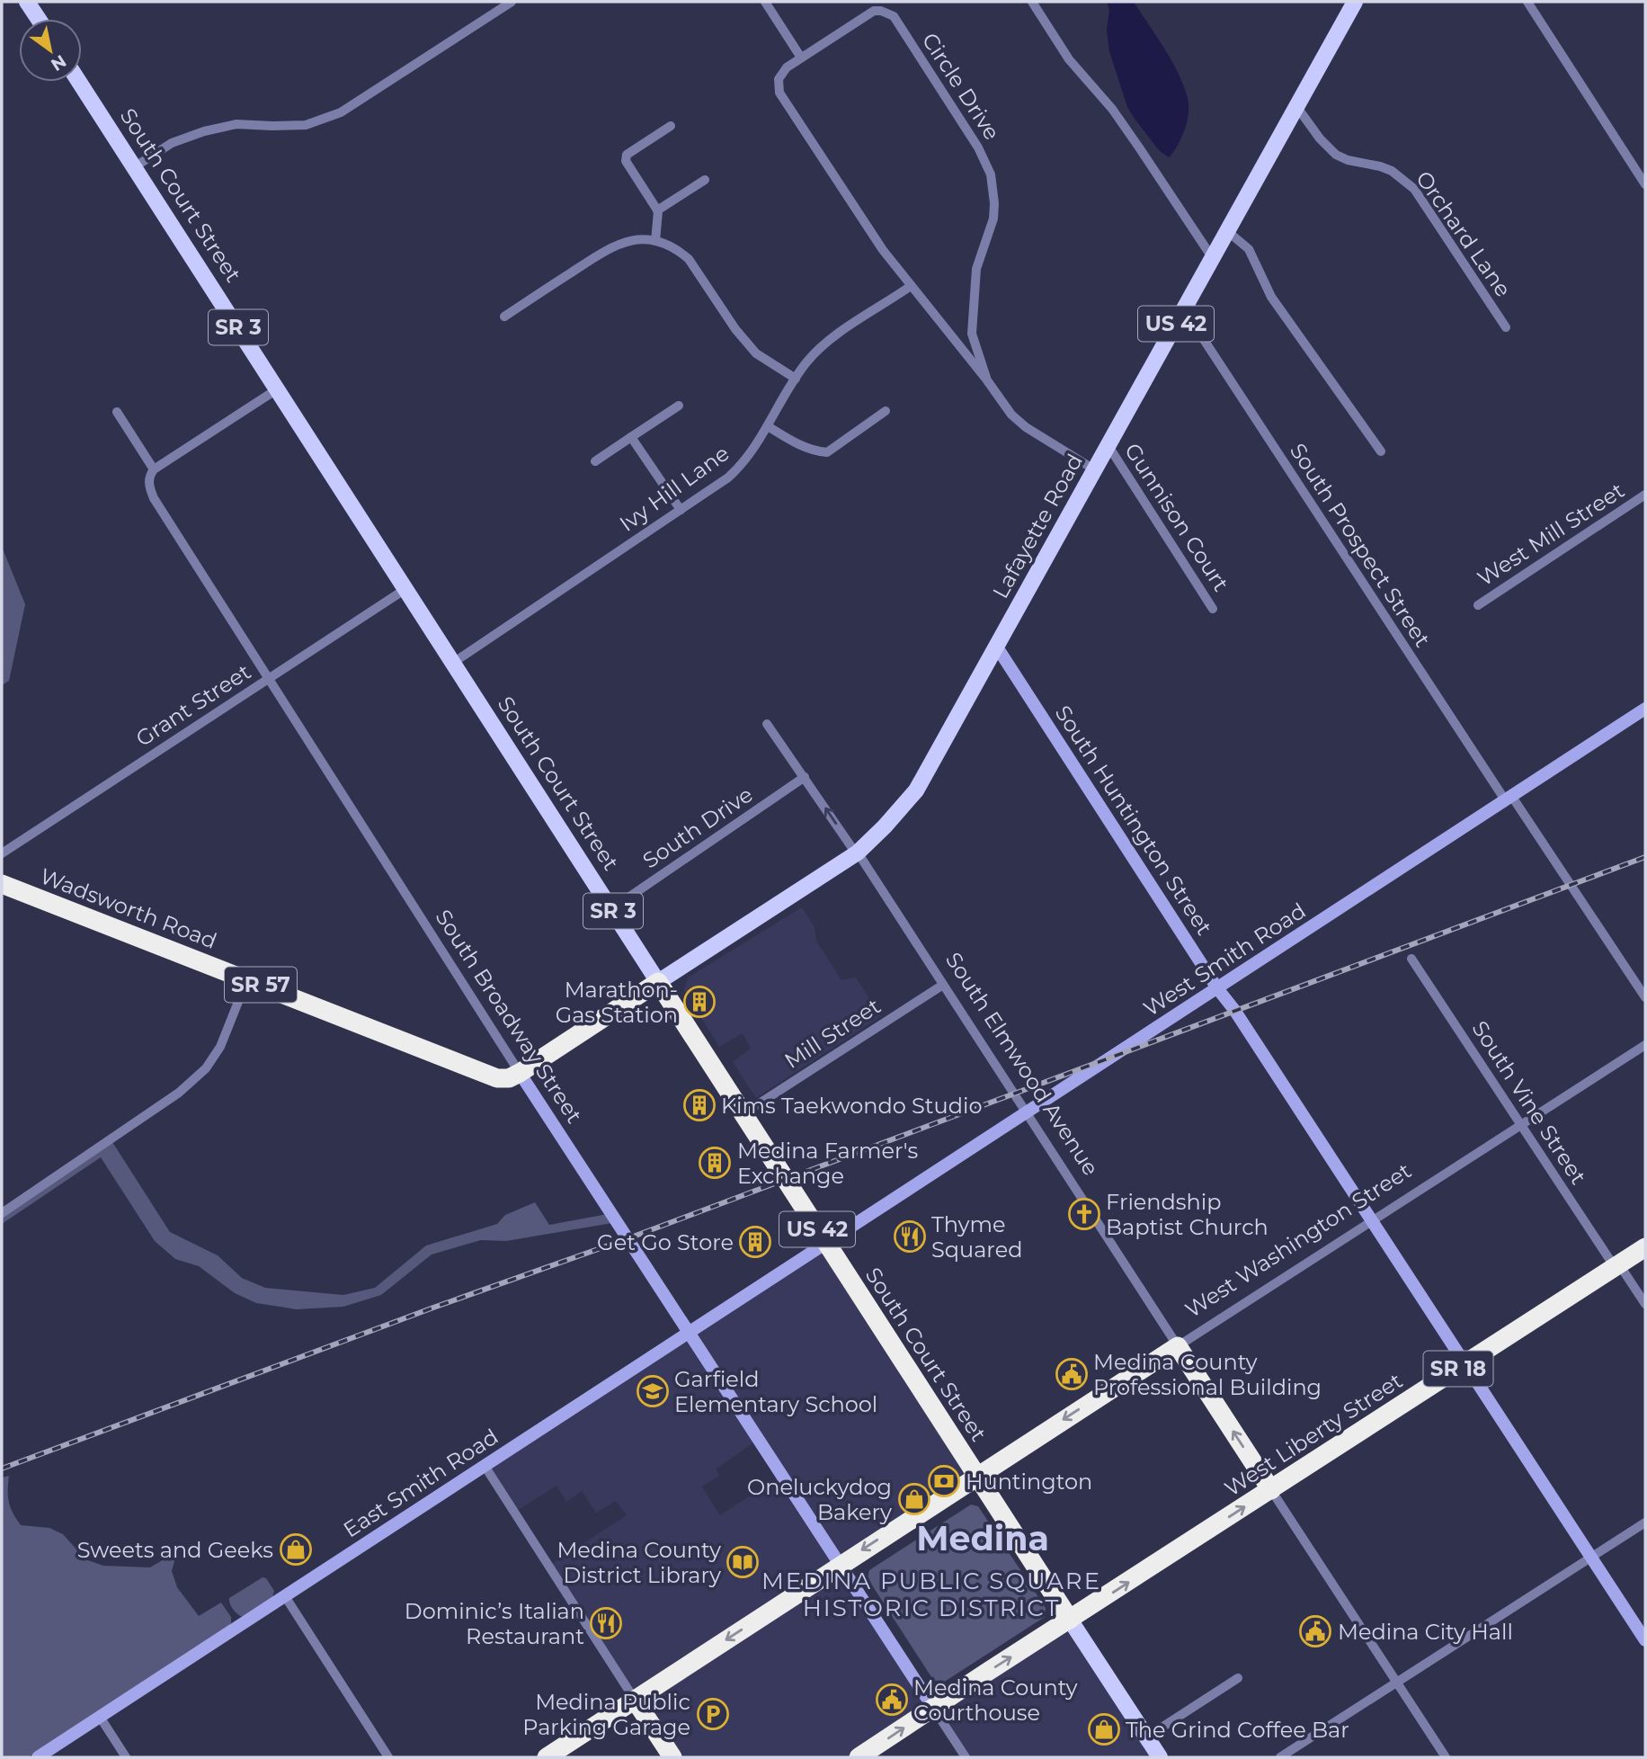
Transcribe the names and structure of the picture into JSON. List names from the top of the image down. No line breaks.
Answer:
{"streets":{"highway":["South Court Street","US 42","Wadsworth Road","SR 57","South Elmwood Avenue","West Washington Street","SR 18","West Liberty Street"],"main road":["SR 3","Lafayette Road"],"street":["Circle Drive","Orchard Lane","Ivy Hill Lane","Gunnison Court","West Mill Street","South Prospect Street","Grant Street","South Huntington Street","South Drive","West Smith Road","South Broadway Street","Mill Street","South Vine Street","East Smith Road"]},"crossings":[["Circle Drive","Ivy Hill Lane"],["Circle Drive","Lafayette Road"],["South Court Street","US 42"],["South Court Street","Ivy Hill Lane"],["South Court Street","Lafayette Road"],["South Court Street","Grant Street"],["South Court Street","South Drive"],["South Court Street","West Smith Road"],["South Court Street","Mill Street"],["South Court Street","West Washington Street"],["South Court Street","West Liberty Street"],["South Court Street","East Smith Road"],["Orchard Lane","Lafayette Road"],["US 42","West Liberty Street"],["Gunnison Court","Lafayette Road"],["Lafayette Road","South Prospect Street"],["Lafayette Road","South Huntington Street"],["Lafayette Road","South Elmwood Avenue"],["South Prospect Street","West Smith Road"],["Grant Street","South Broadway Street"],["South Huntington Street","West Smith Road"],["South Huntington Street","West Washington Street"],["South Huntington Street","West Liberty Street"],["South Drive","South Elmwood Avenue"],["Wadsworth Road","South Broadway Street"],["West Smith Road","South Elmwood Avenue"],["West Smith Road","East Smith Road"],["South Broadway Street","West Washington Street"],["South Broadway Street","West Liberty Street"],["South Broadway Street","East Smith Road"],["Mill Street","South Elmwood Avenue"],["South Elmwood Avenue","West Washington Street"],["South Elmwood Avenue","West Liberty Street"],["South Vine Street","West Washington Street"],["South Vine Street","West Liberty Street"]],"one_way":["West Washington Street","West Liberty Street"],"districts":["Medina","MEDINA PUBLIC SQUARE HISTORIC DISTRICT"],"places":{"building":["Marathon- Gas Station","Kims Taekwondo Studio","Medina Farmer's Exchange","Get Go Store"],"church":["Friendship Baptist Church"],"restaurant":["Thyme Squared","Dominic’s Italian Restaurant"],"public building":["Medina County Professional Building","Medina City Hall","Medina County Courthouse"],"school or university":["Garfield Elementary School"],"bank":["Huntington"],"shop":["Oneluckydog Bakery","Sweets and Geeks","The Grind Coffee Bar"],"library":["Medina County District Library"],"parking":["Medina Public Parking Garage"]},"north":"bottom right"}
